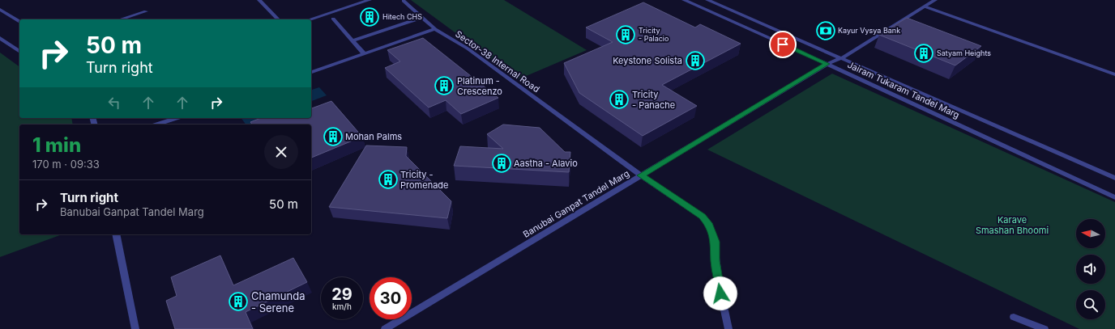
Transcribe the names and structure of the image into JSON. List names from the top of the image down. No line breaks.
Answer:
{"streets":{"street":["Sector-38 Internal Road","Jairam Tukaram Tandel Marg","Banubai Ganpat Tandel Marg"]},"crossings":[["Sector-38 Internal Road","Banubai Ganpat Tandel Marg"],["Jairam Tukaram Tandel Marg","Banubai Ganpat Tandel Marg"]],"parks":["Karave Smashan Bhoomi"],"places":{"building":["Hitech CHS","Tricity - Palacio","Satyam Heights","Keystone Solista","Platinum - Crescenzo","Tricity - Panache","Mohan Palms","Aastha - Alavio","Tricity - Promenade","Chamunda - Serene"],"bank":["Kayur Vysya Bank"]},"north":"left","page":{"turn":["50 m","Turn right"],"heading":["1 min","170 m · 09:33"],"list":[{"name":"Turn right","note":"Banubai Ganpat Tandel Marg","value":"50 m"}],"speed":"29 km/h","limit":"30"}}
